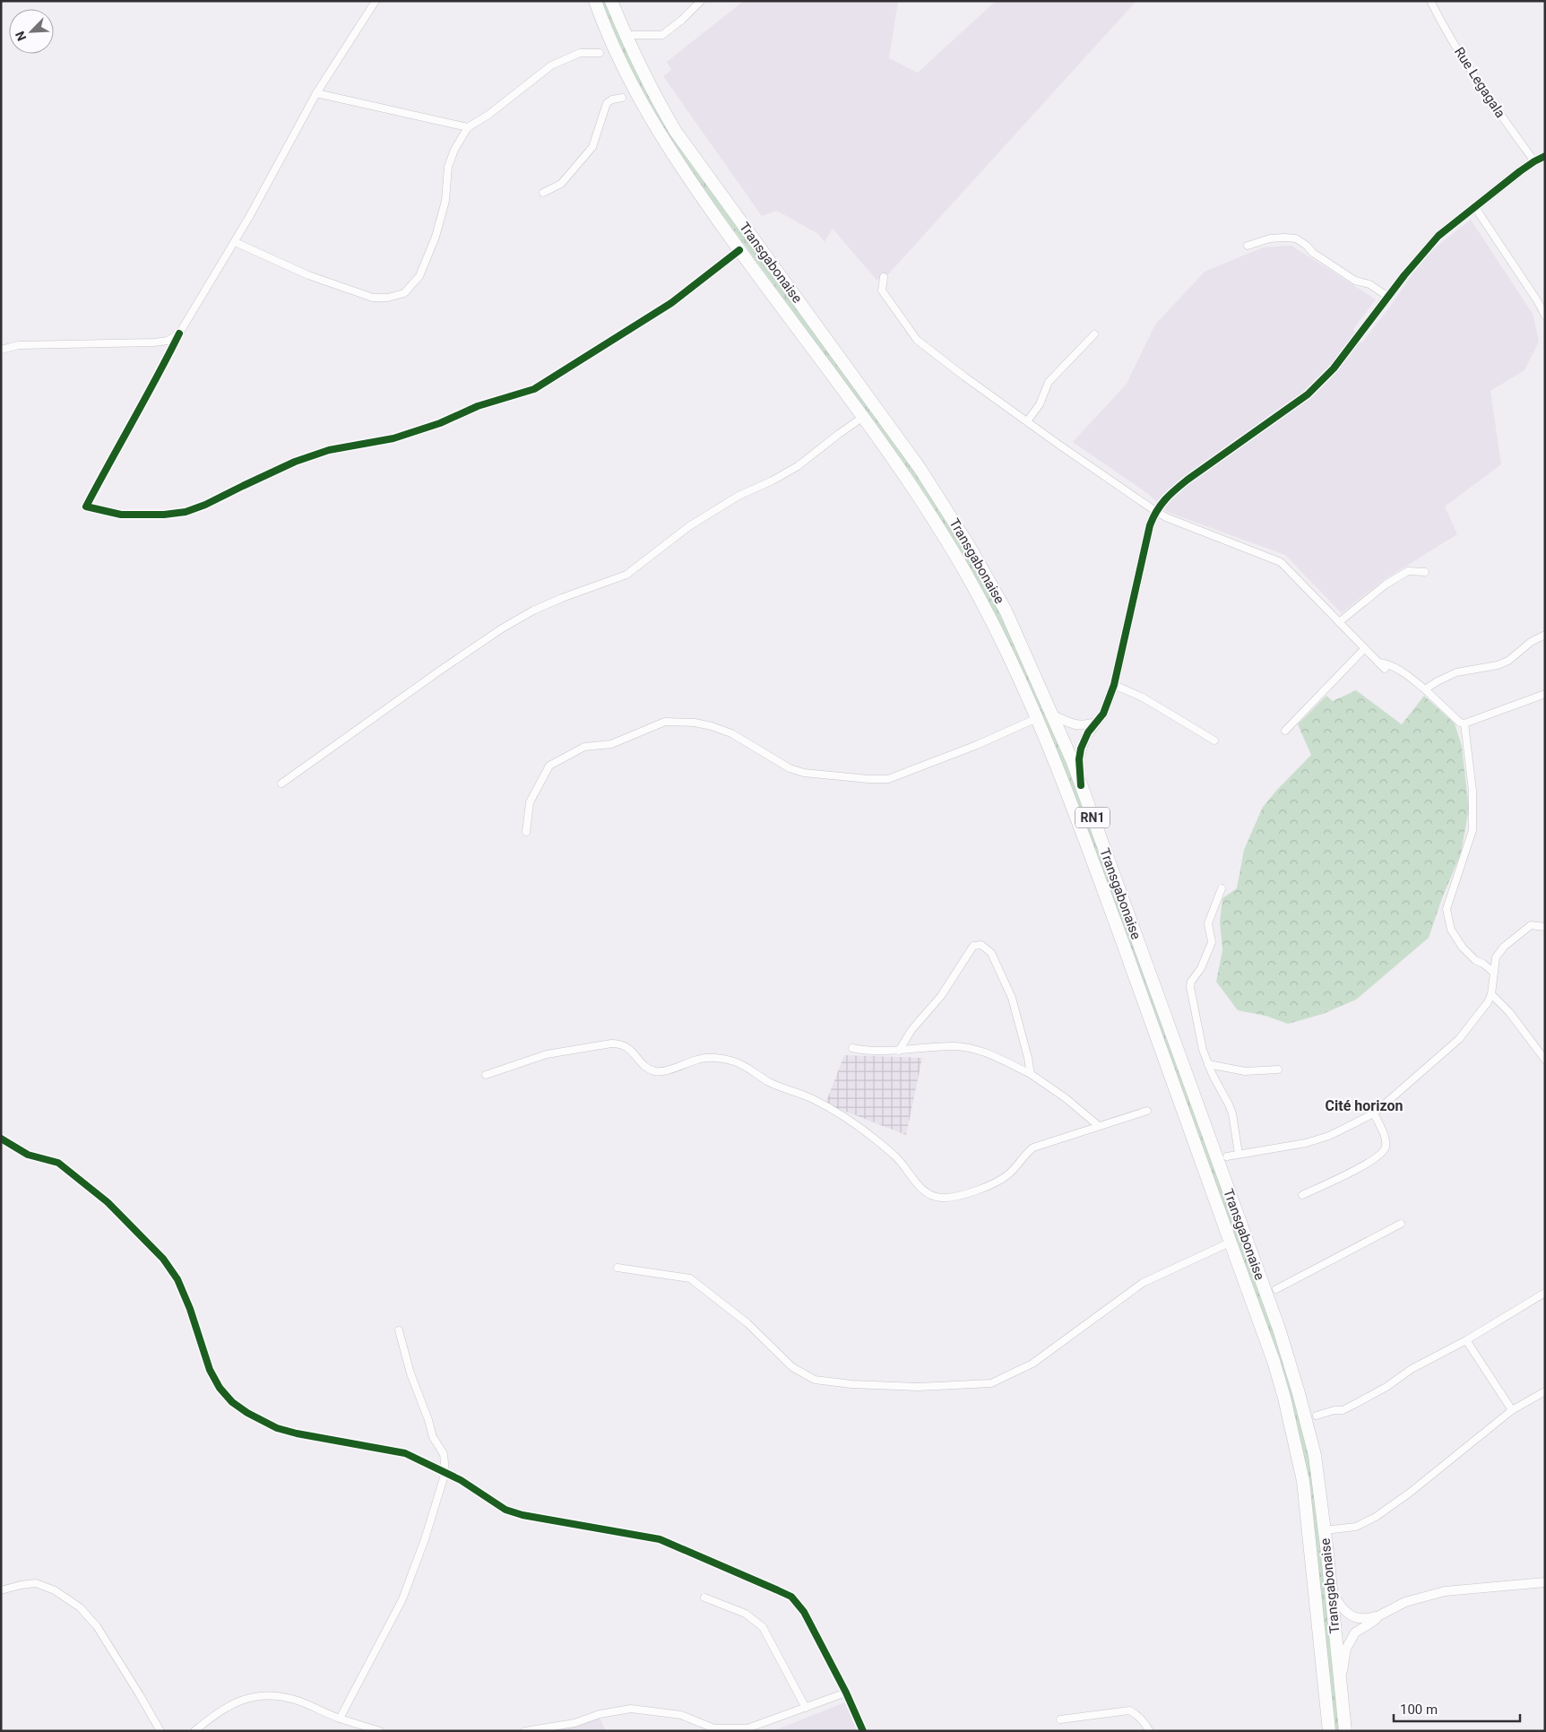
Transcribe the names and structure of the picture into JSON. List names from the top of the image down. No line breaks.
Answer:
{"streets":{"highway":["Transgabonaise","RN1"],"street":["Rue Legagala"]},"districts":["Cité horizon"],"scale_bar":"100 m","north":"bottom left"}
